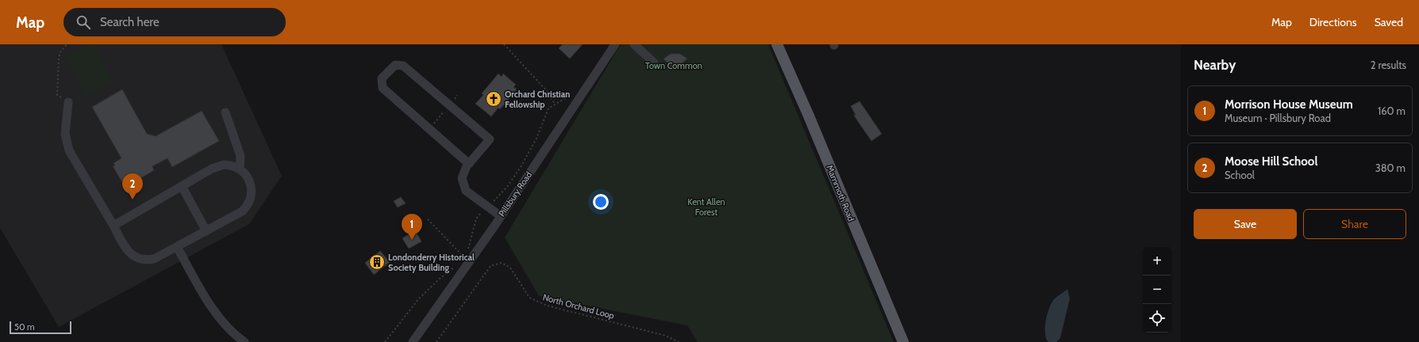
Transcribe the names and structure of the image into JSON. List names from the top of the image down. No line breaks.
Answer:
{"streets":{"main road":["Mammoth Road"],"street":["Pillsbury Road"],"path":["North Orchard Loop"]},"parks":["Town Common","Kent Allen Forest"],"places":{"church":["Orchard Christian Fellowship"],"building":["Londonderry Historical Society Building"]},"scale_bar":"50 m","page":{"header":"Map","search":"Search here","nav":["Map","Directions","Saved"],"heading":["Nearby","2 results"],"list":[{"mark":"1","name":"Morrison House Museum","note":"Museum · Pillsbury Road","value":"160 m"},{"mark":"2","name":"Moose Hill School","note":"School","value":"380 m"}],"pins":["2","1"],"buttons":["Save","Share"],"map_buttons":["+","−"],"scale":"50 m"}}
